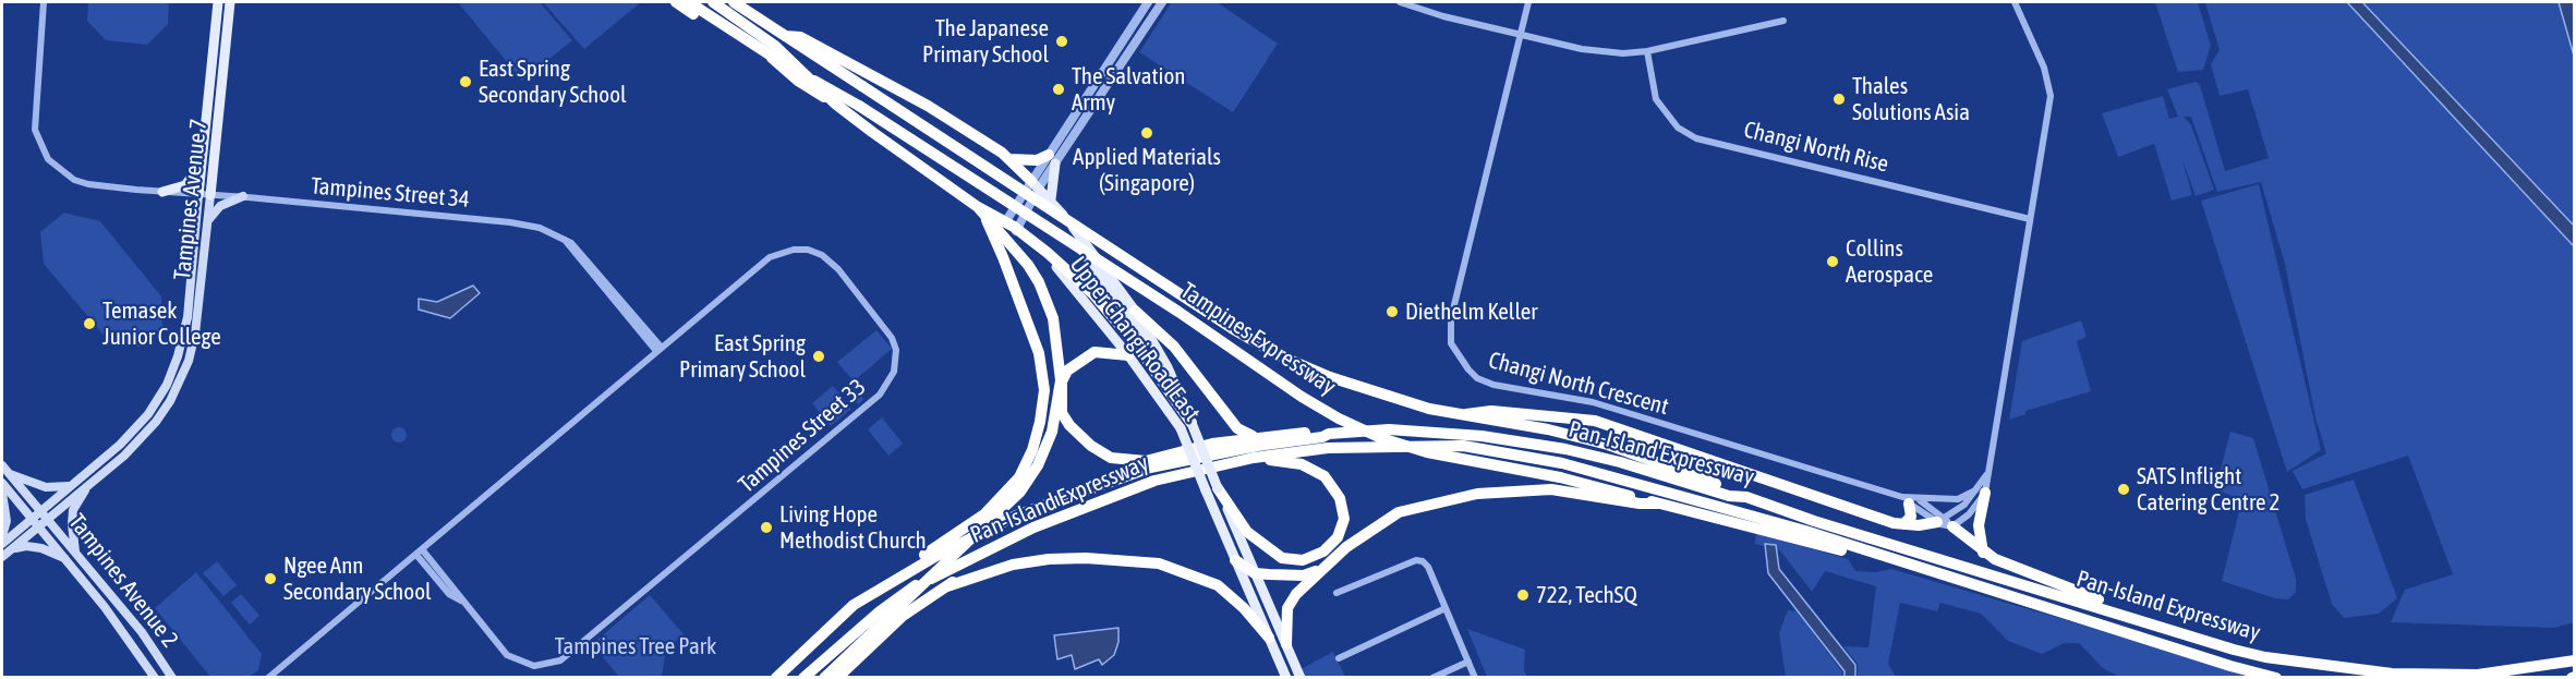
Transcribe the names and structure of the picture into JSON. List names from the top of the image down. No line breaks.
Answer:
{"streets":{"highway":["Tampines Expressway","Pan-Island Expressway"],"main road":["Tampines Avenue 7","Upper Changi Road East","Tampines Avenue 2"],"street":["Changi North Rise","Tampines Street 34","Changi North Crescent","Tampines Street 33"]},"crossings":[["Tampines Street 34","Tampines Avenue 7"],["Tampines Street 34","Tampines Street 33"],["Tampines Avenue 7","Tampines Avenue 2"],["Tampines Expressway","Pan-Island Expressway"]],"parks":["Tampines Tree Park"],"places":["The Japanese Primary School","East Spring Secondary School","The Salvation Army","Thales Solutions Asia","Applied Materials (Singapore)","Collins Aerospace","Diethelm Keller","Temasek Junior College","East Spring Primary School","SATS Inflight Catering Centre 2","Living Hope Methodist Church","Ngee Ann Secondary School","722, TechSQ"]}
